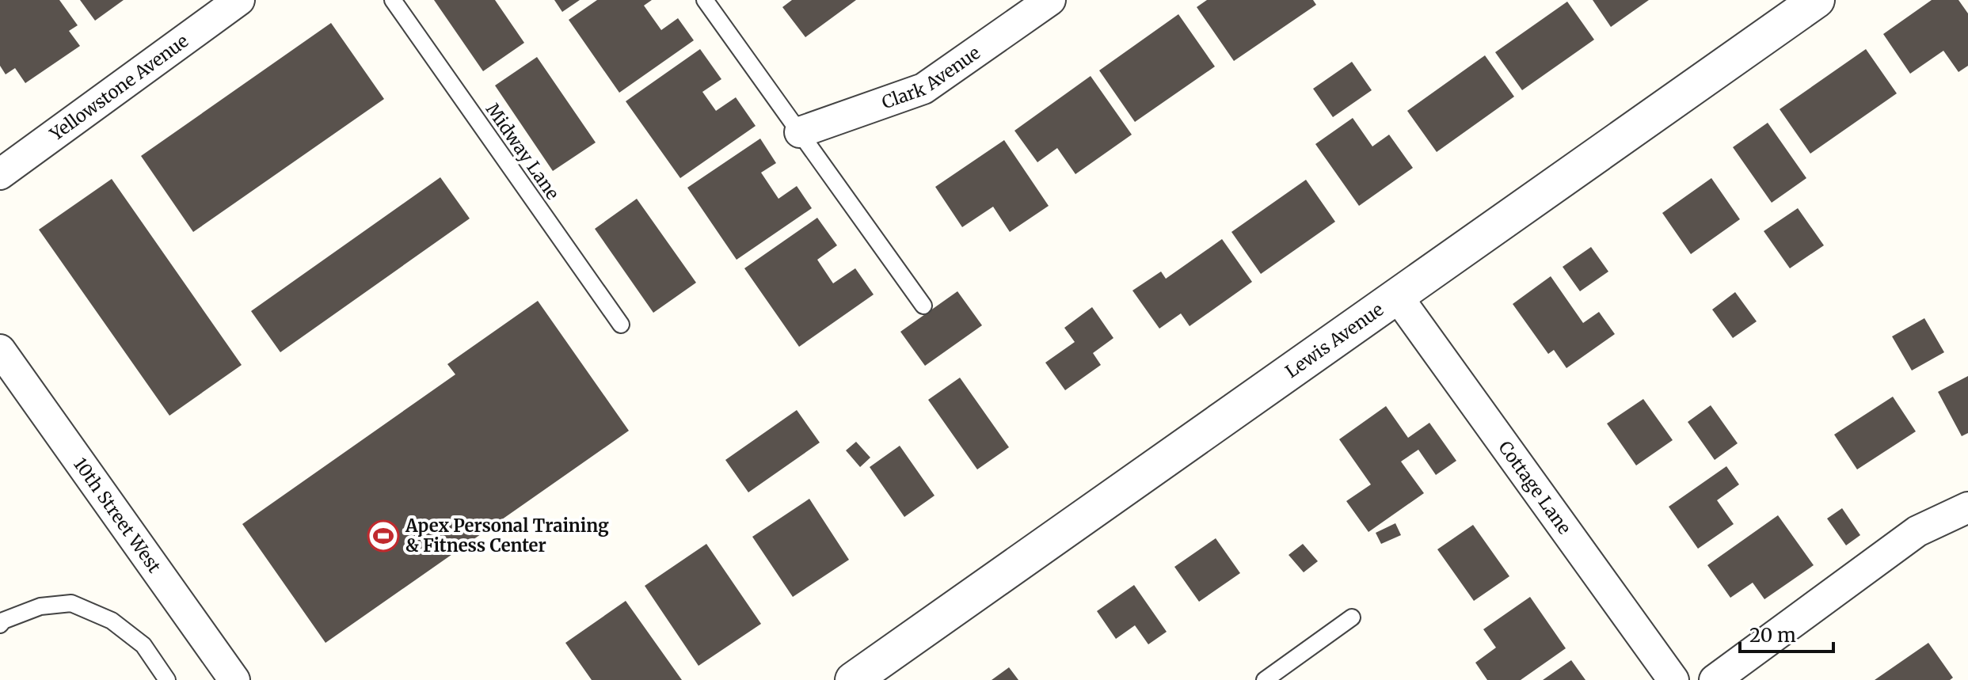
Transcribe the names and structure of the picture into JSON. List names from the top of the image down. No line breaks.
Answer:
{"streets":{"street":["Clark Avenue","Yellowstone Avenue","Lewis Avenue","Cottage Lane","10th Street West"],"lane":["Midway Lane"]},"crossings":[["Lewis Avenue","Cottage Lane"]],"places":{"sports":["Apex Personal Training & Fitness Center"]},"scale_bar":"20 m"}
